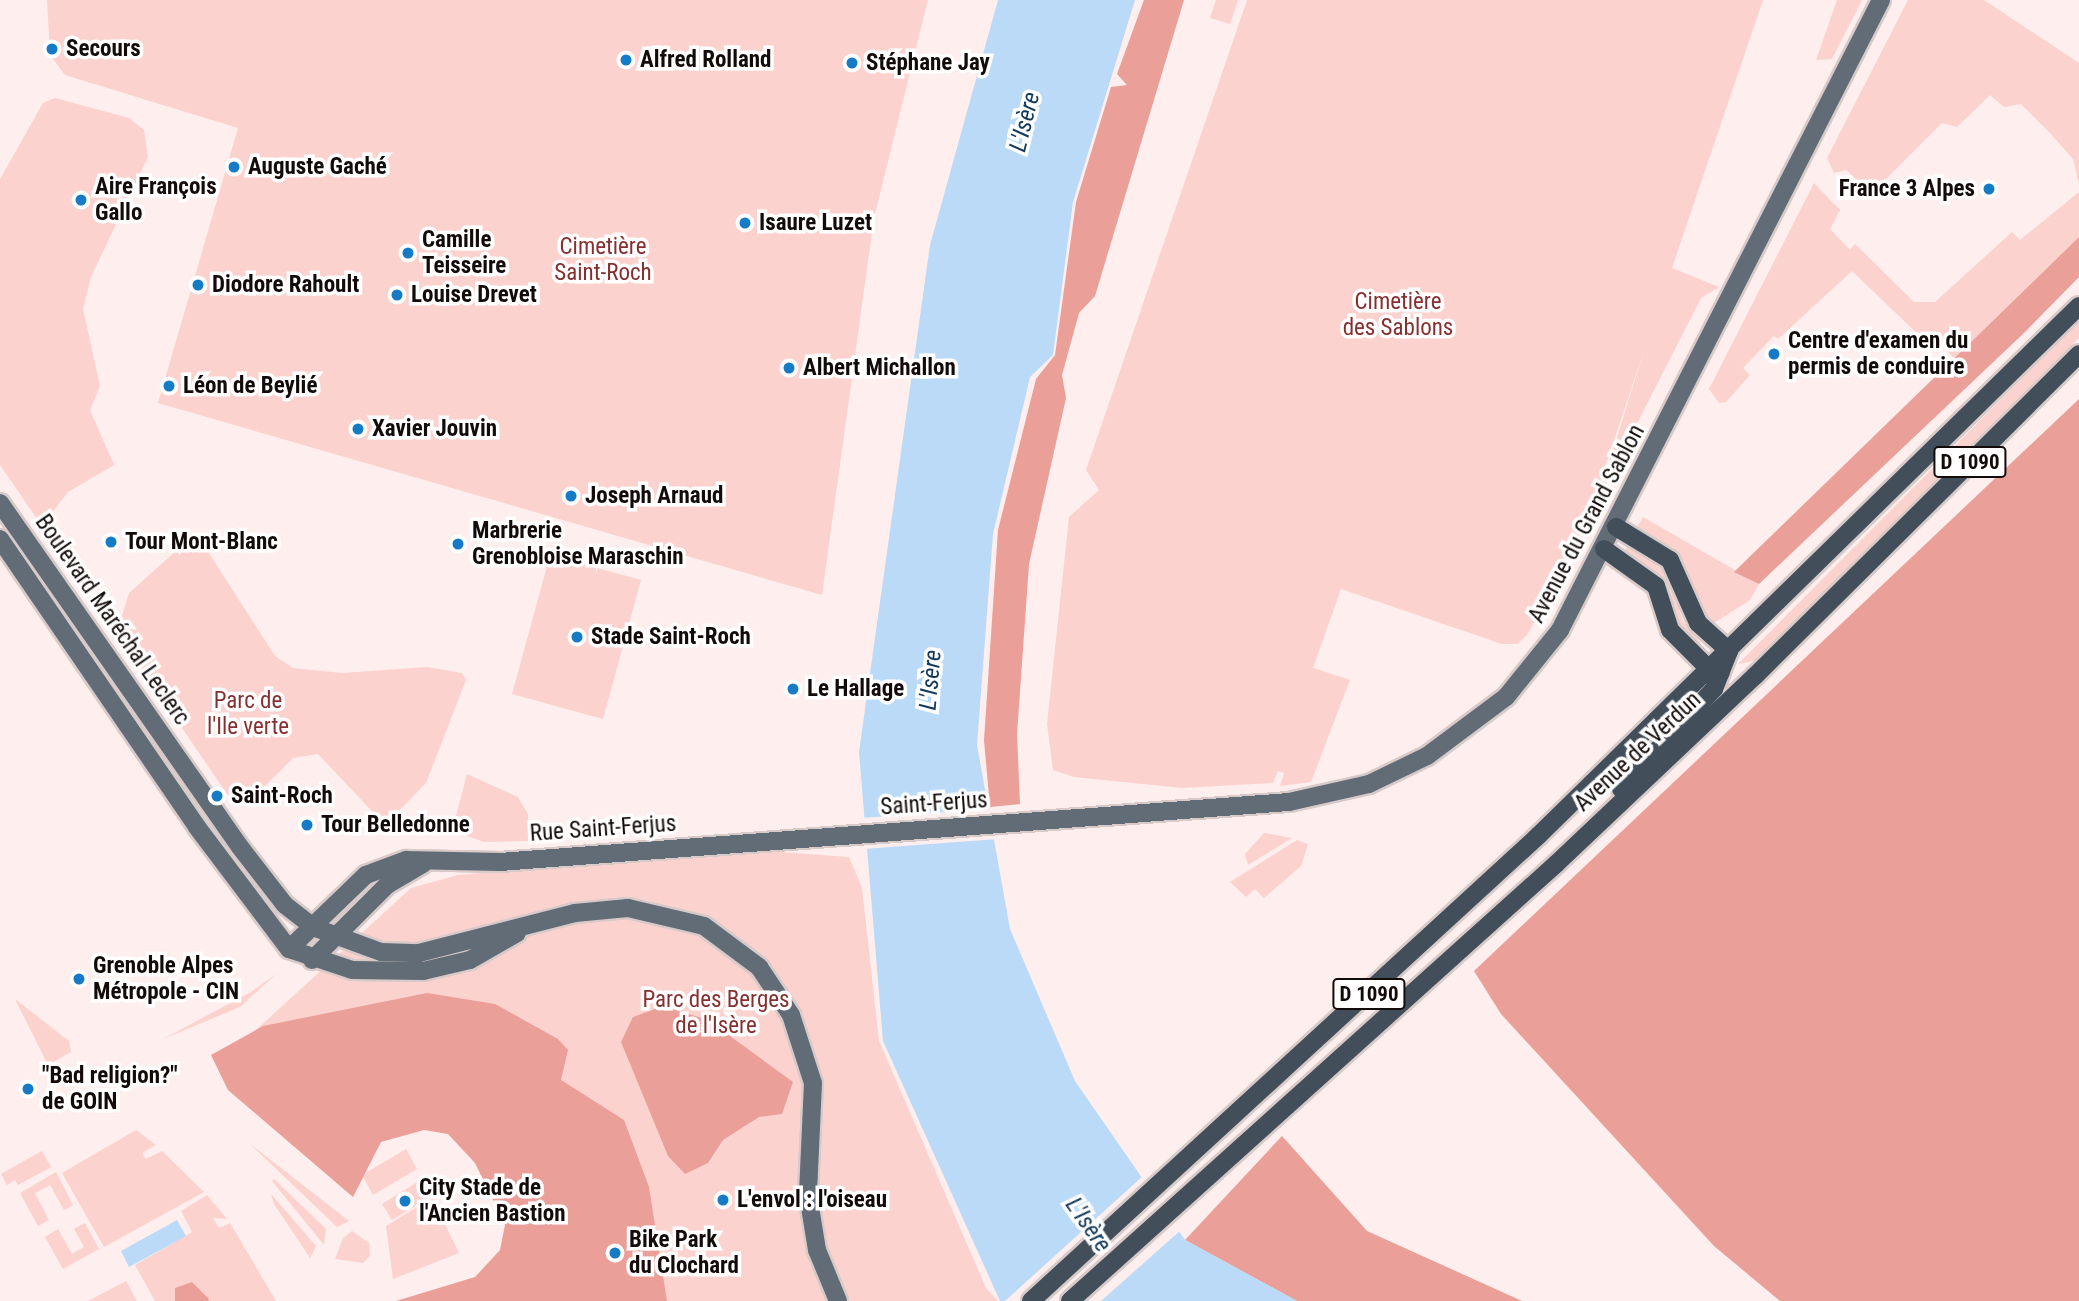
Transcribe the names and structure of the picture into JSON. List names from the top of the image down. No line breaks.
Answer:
{"streets":{"main road":["D 1090","Avenue de Verdun"],"street":["Avenue du Grand Sablon","Boulevard Maréchal Leclerc","Saint-Ferjus","Rue Saint-Ferjus"]},"crossings":[["D 1090","Avenue de Verdun"],["Avenue du Grand Sablon","Saint-Ferjus"],["Boulevard Maréchal Leclerc","Rue Saint-Ferjus"],["Saint-Ferjus","Rue Saint-Ferjus"]],"water":["L'Isère"],"parks":["Cimetière Saint-Roch","Cimetière des Sablons","Parc de l'Ile verte","Parc des Berges de l'Isère"],"places":["Secours","Alfred Rolland","Stéphane Jay","Auguste Gaché","France 3 Alpes","Aire François Gallo","Isaure Luzet","Camille Teisseire","Diodore Rahoult","Louise Drevet","Centre d'examen du permis de conduire","Albert Michallon","Léon de Beylié","Xavier Jouvin","Joseph Arnaud","Tour Mont-Blanc","Marbrerie Grenobloise Maraschin","Stade Saint-Roch","Le Hallage","Saint-Roch","Tour Belledonne","Grenoble Alpes Métropole - CIN","\"Bad religion?\" de GOIN","L'envol : l'oiseau","City Stade de l'Ancien Bastion","Bike Park du Clochard"]}
